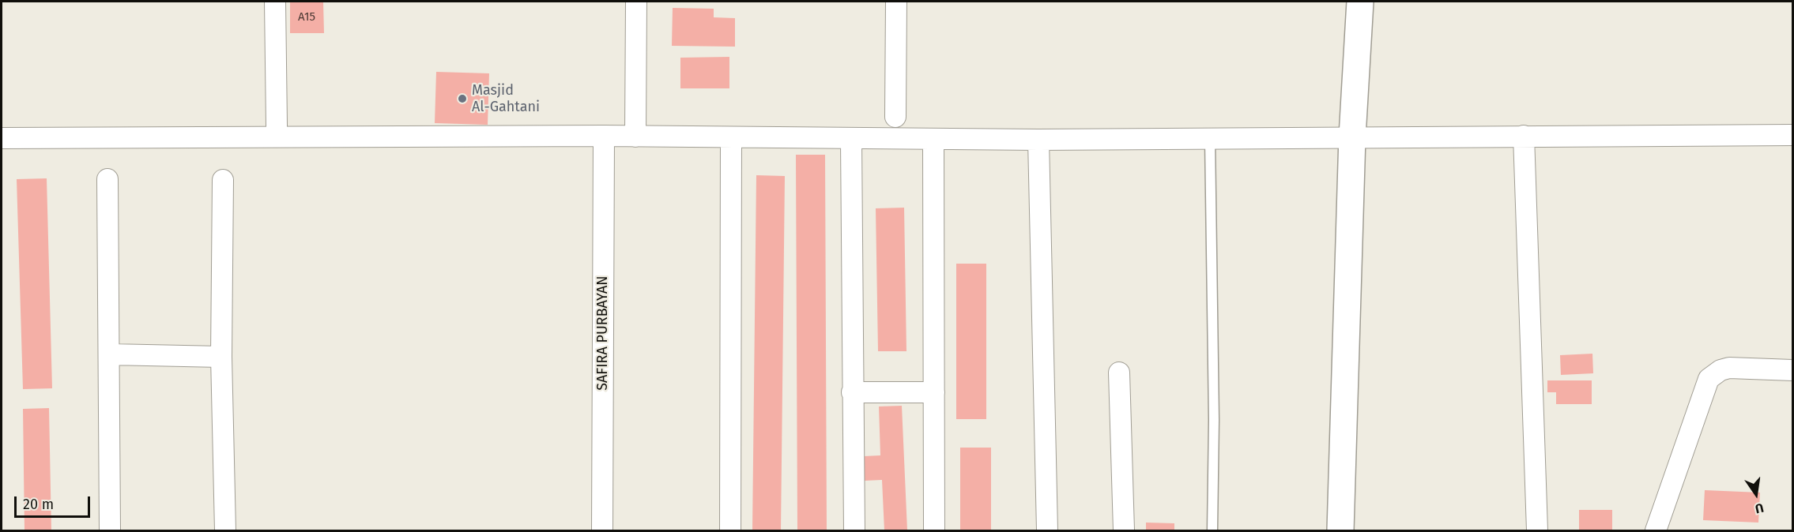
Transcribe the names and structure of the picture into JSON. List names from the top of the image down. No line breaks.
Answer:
{"streets":{"street":["SAFIRA PURBAYAN"]},"places":["Masjid Al-Gahtani"],"house_numbers":["A15"],"scale_bar":"20 m","north":"bottom"}
